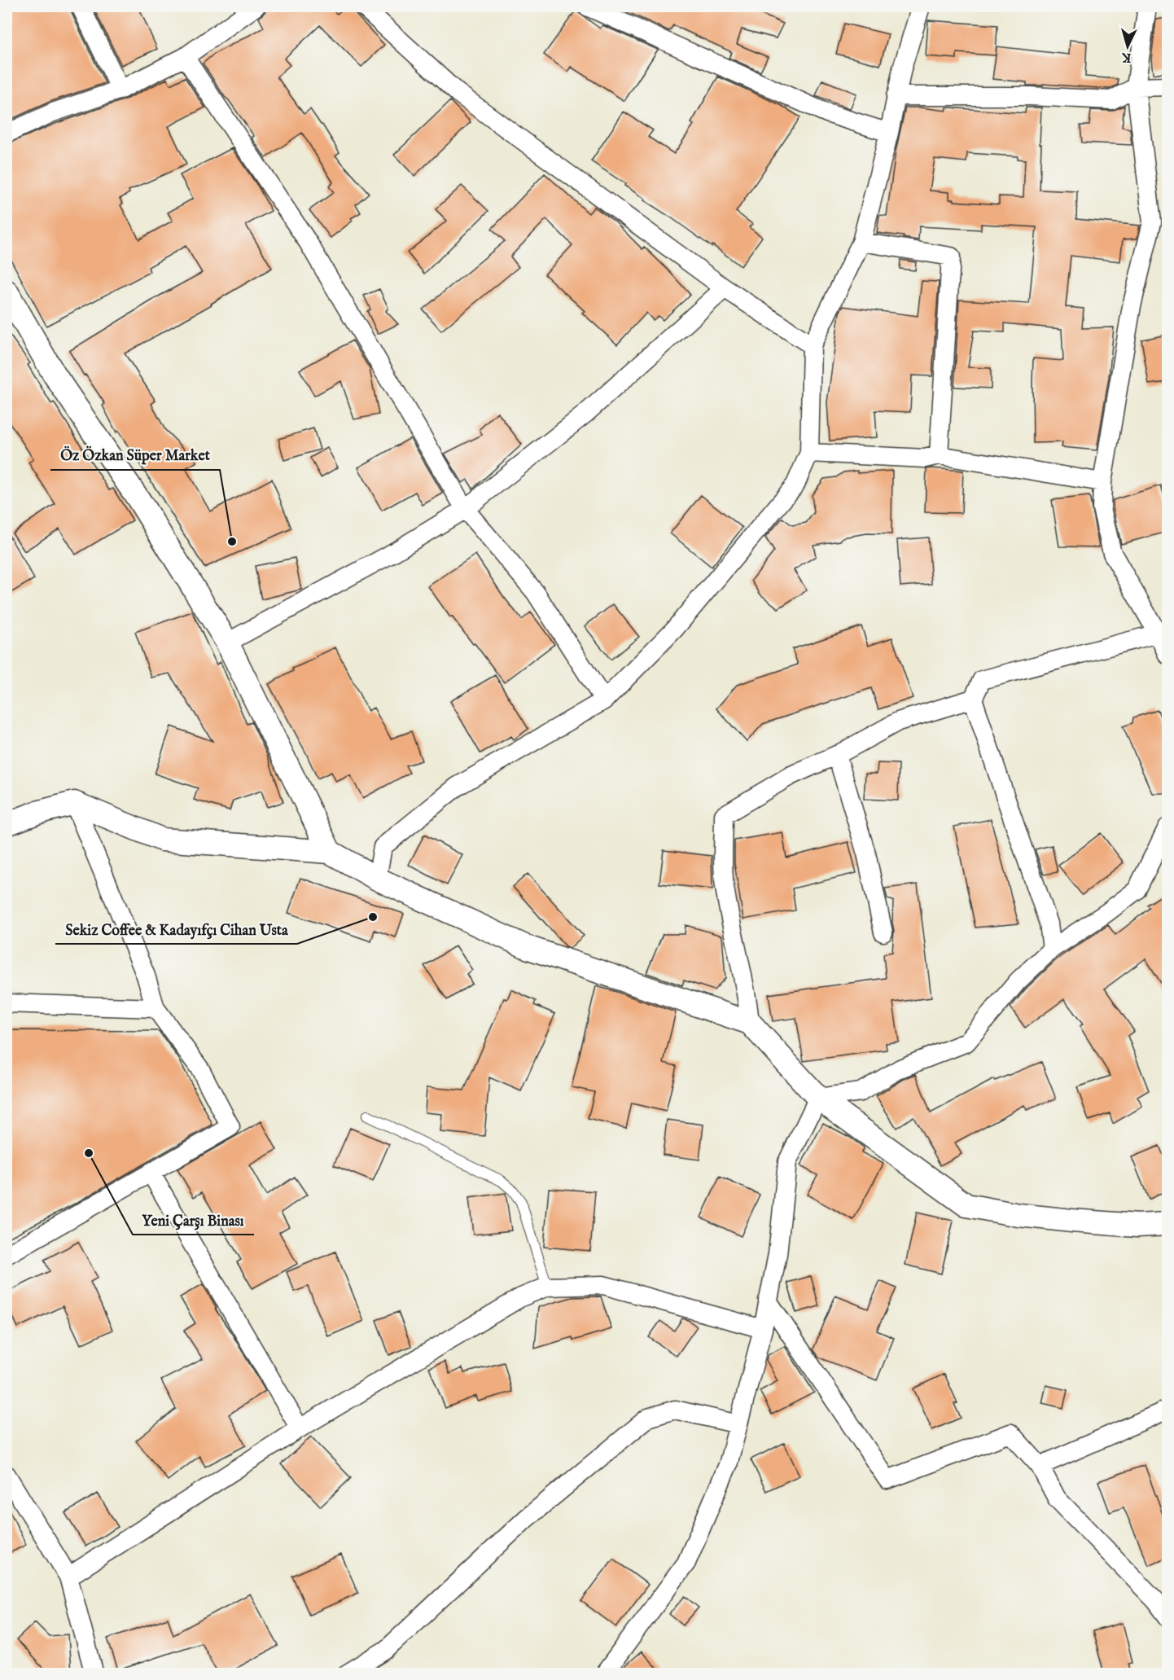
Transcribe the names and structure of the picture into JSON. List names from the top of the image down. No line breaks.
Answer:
{"places":["Öz Özkan Süper Market","Sekiz Coffee & Kadayıfçı Cihan Usta","Yeni Çarşı Binası"],"north":"bottom"}
